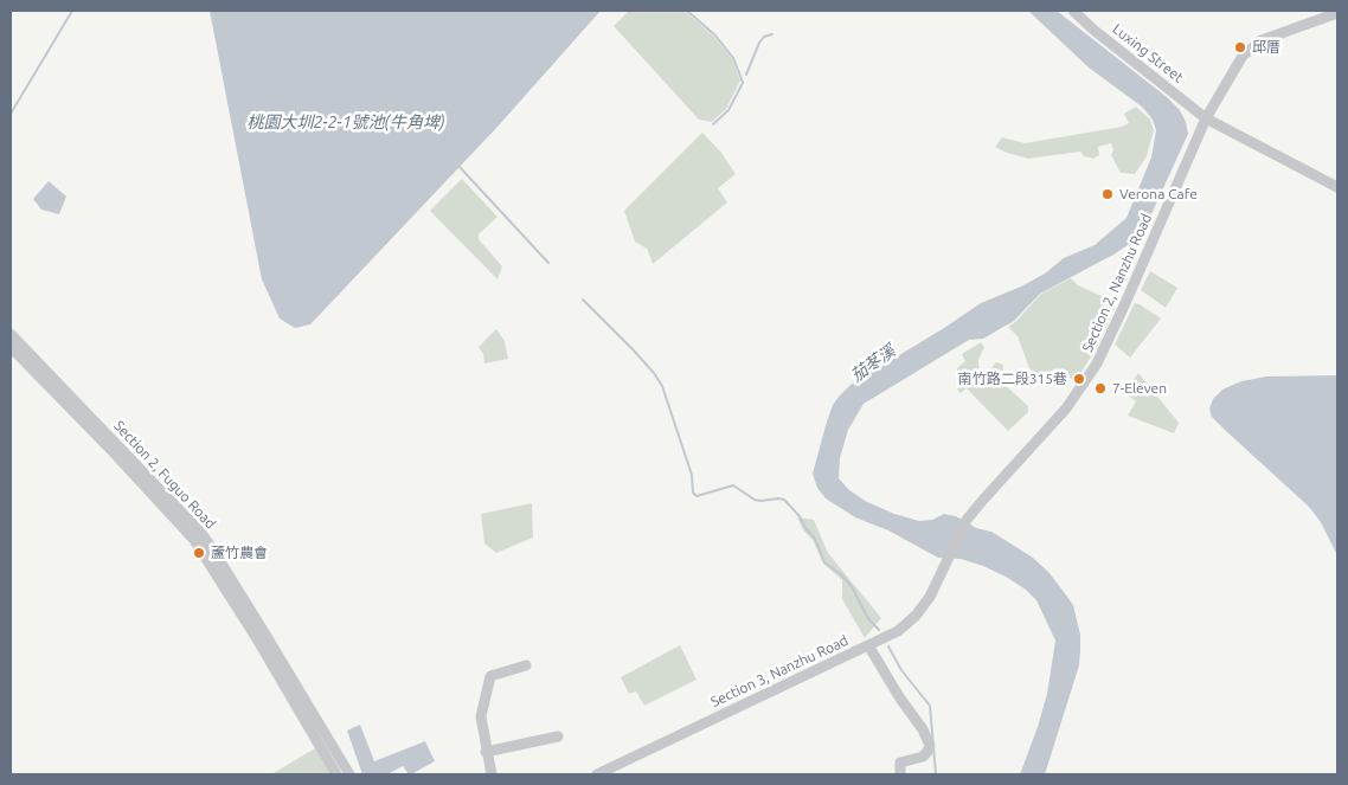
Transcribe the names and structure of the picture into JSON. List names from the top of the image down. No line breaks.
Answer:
{"streets":{"street":["Luxing Street","Section 2, Nanzhu Road","Section 2, Fuguo Road","Section 3, Nanzhu Road"]},"crossings":[["Luxing Street","Section 2, Nanzhu Road"],["Section 2, Nanzhu Road","Section 3, Nanzhu Road"]],"water":["桃園大圳2-2-1號池(牛角埤)","茄苳溪"],"places":["邱厝","Verona Cafe","南竹路二段315巷","7-Eleven","蘆竹農會"]}
